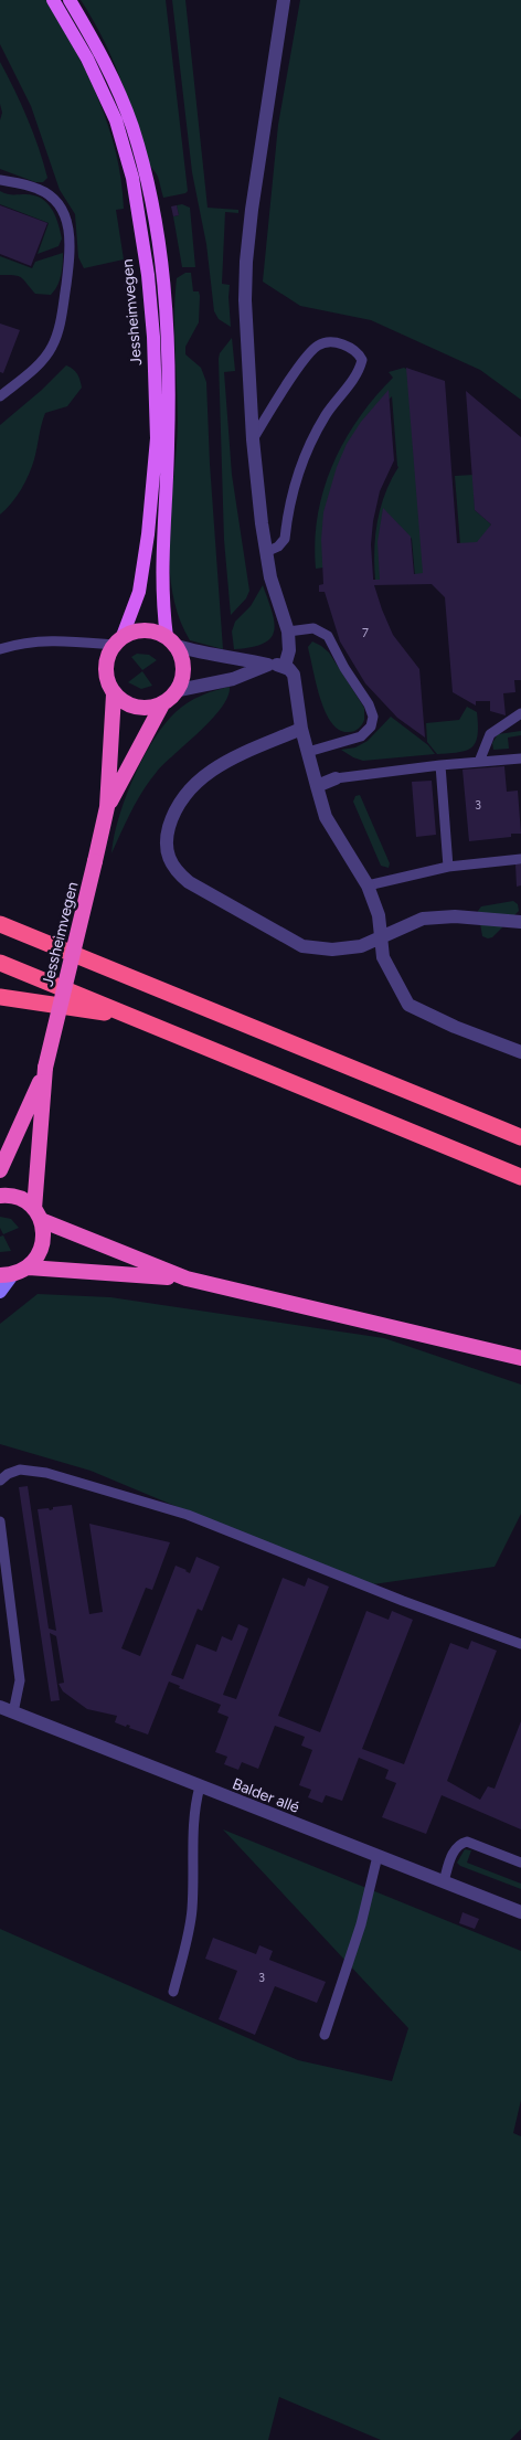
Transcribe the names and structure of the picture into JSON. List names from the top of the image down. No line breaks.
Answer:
{"streets":{"highway":["Jessheimvegen"],"street":["Balder allé"]},"house_numbers":["7","3","3"]}
